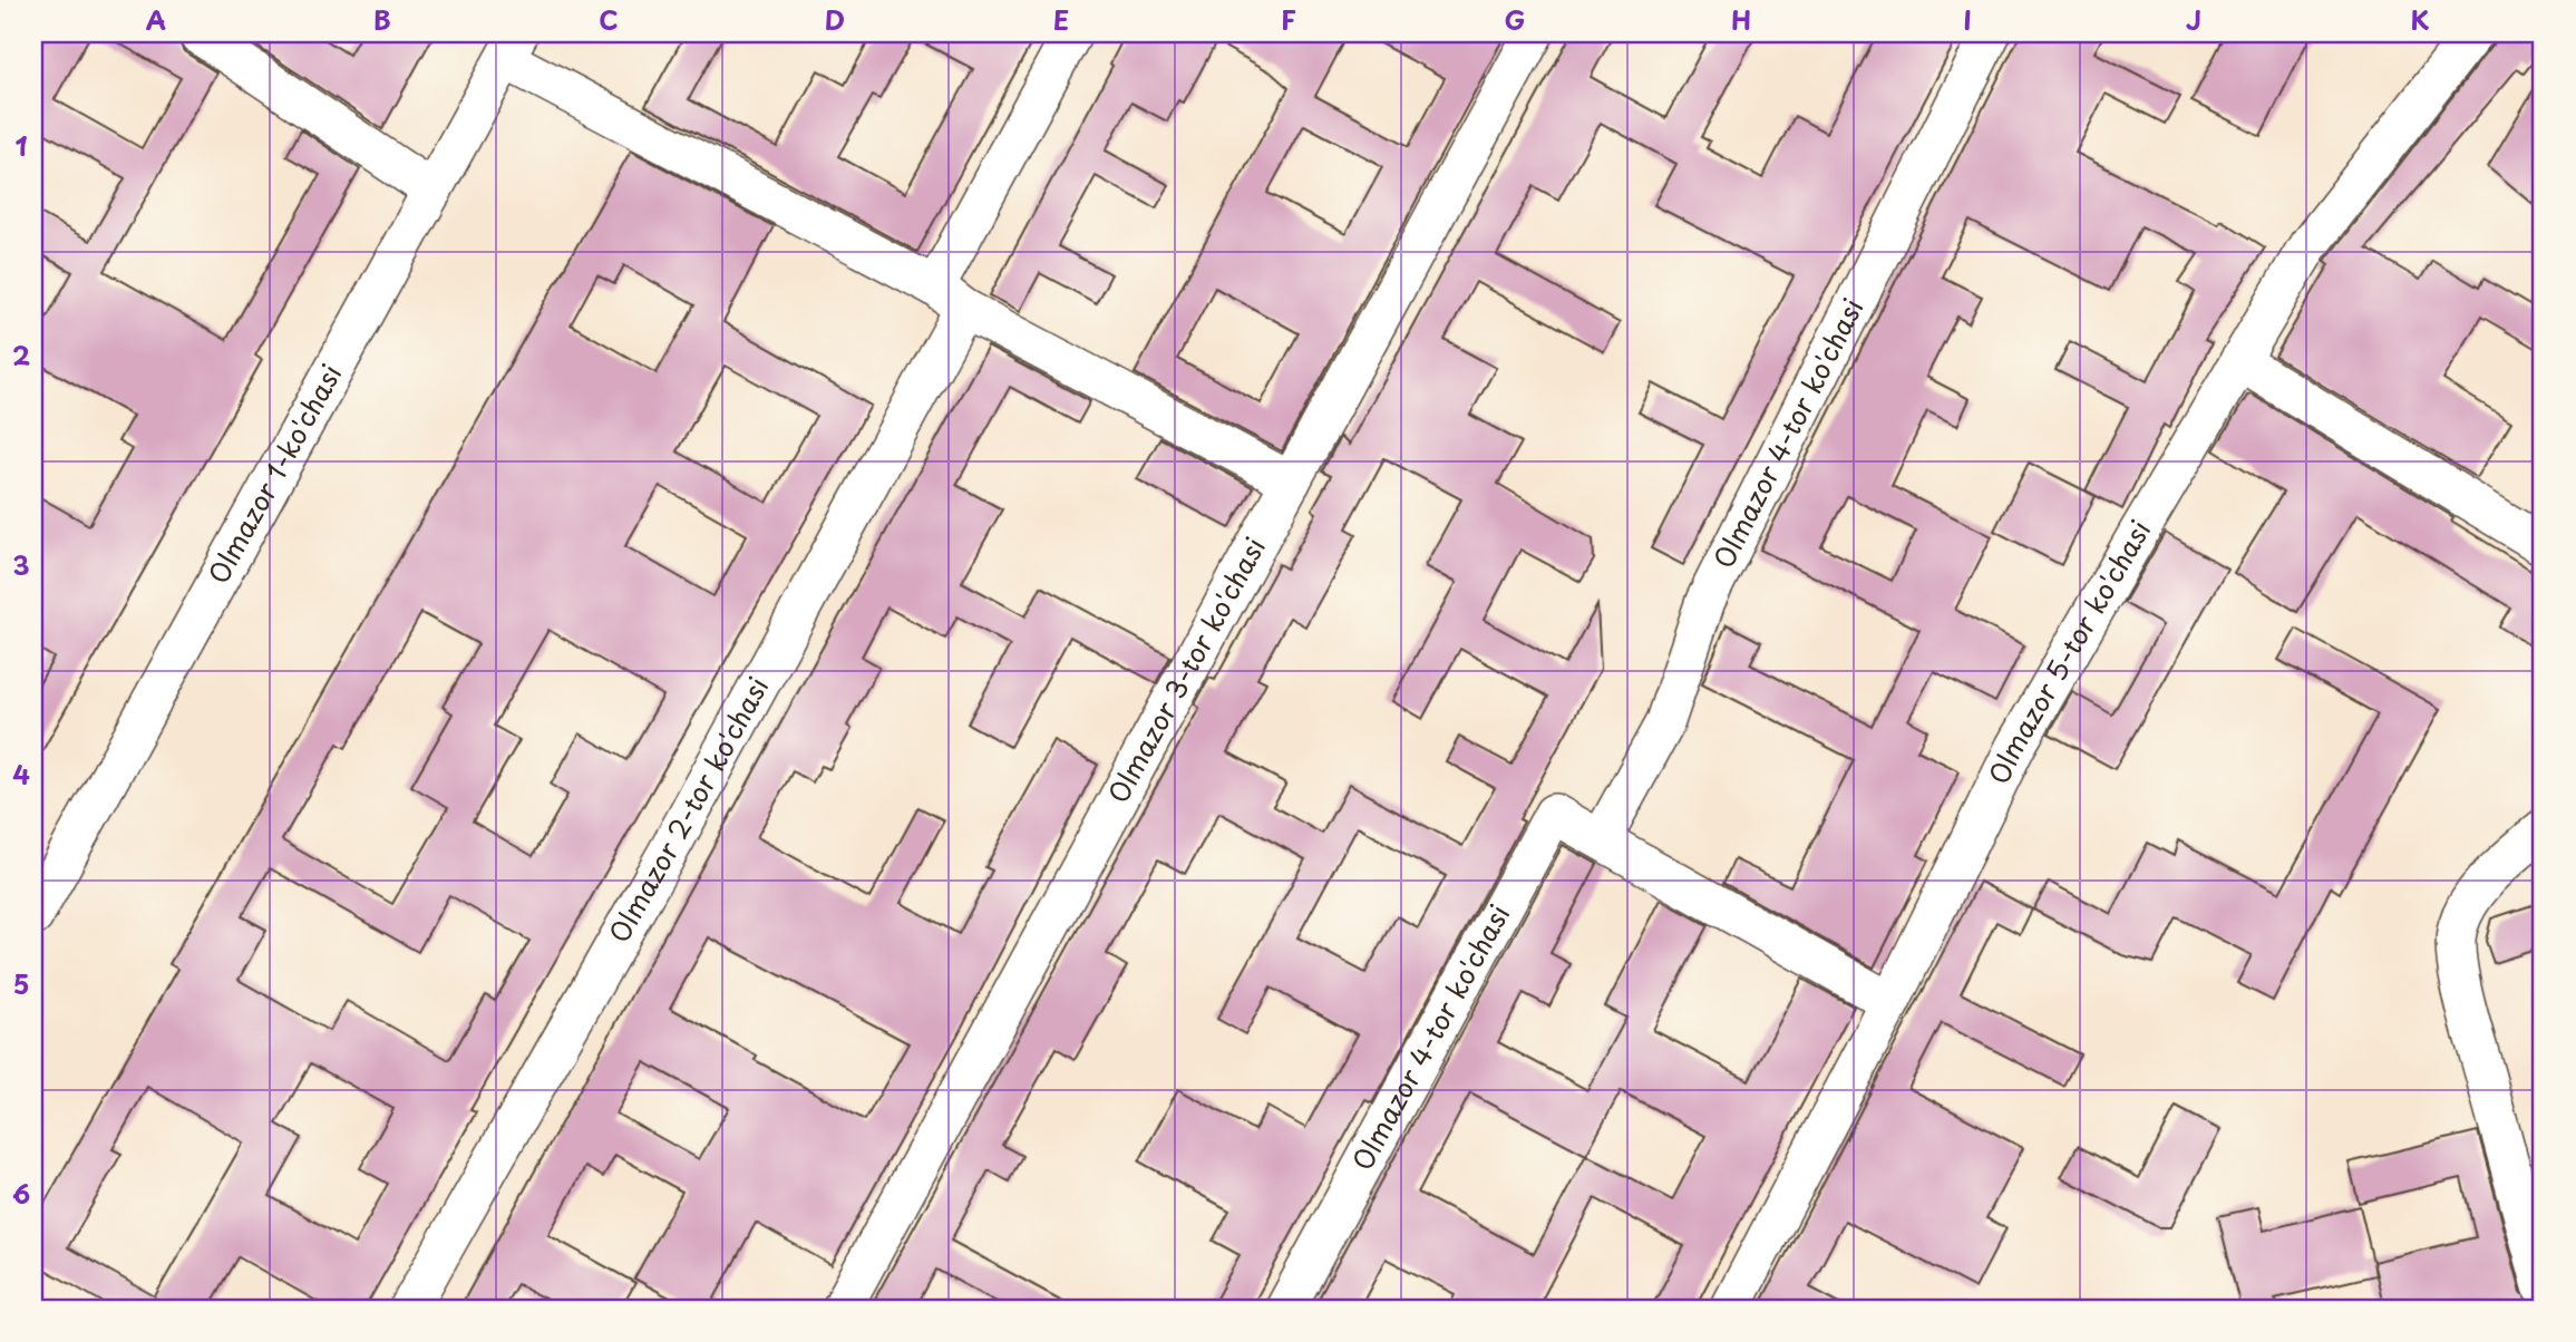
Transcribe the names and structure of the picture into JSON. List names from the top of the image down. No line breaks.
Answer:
{"streets":{"street":["Olmazor 4-tor ko'chasi","Olmazor 1-ko'chasi","Olmazor 5-tor ko'chasi","Olmazor 3-tor ko'chasi","Olmazor 2-tor ko'chasi"]},"crossings":[["Olmazor 4-tor ko'chasi","Olmazor 5-tor ko'chasi"]],"grid":{"columns":["A","B","C","D","E","F","G","H","I","J","K"],"rows":["1","2","3","4","5","6"]}}
